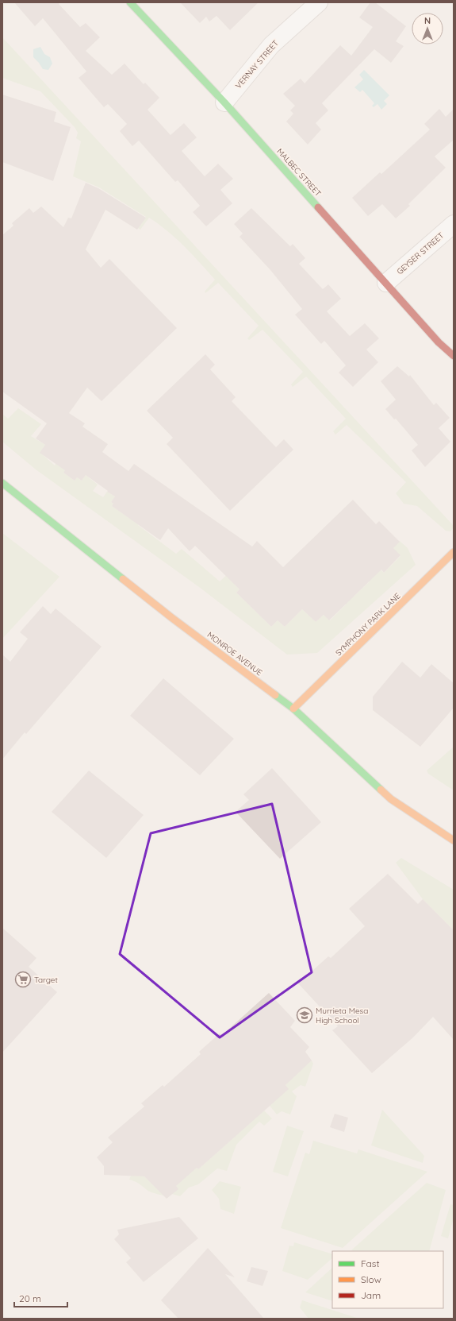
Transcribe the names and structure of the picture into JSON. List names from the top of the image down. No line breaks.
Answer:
{"streets":{"street":["VERNAY STREET","MALBEC STREET","GEYSER STREET","SYMPHONY PARK LANE","MONROE AVENUE"]},"crossings":[["VERNAY STREET","MALBEC STREET"],["MALBEC STREET","GEYSER STREET"],["SYMPHONY PARK LANE","MONROE AVENUE"]],"places":{"supermarket":["Target"],"school or university":["Murrieta Mesa High School"]},"legend":["Fast","Slow","Jam"],"scale_bar":"20 m","north":"top"}
